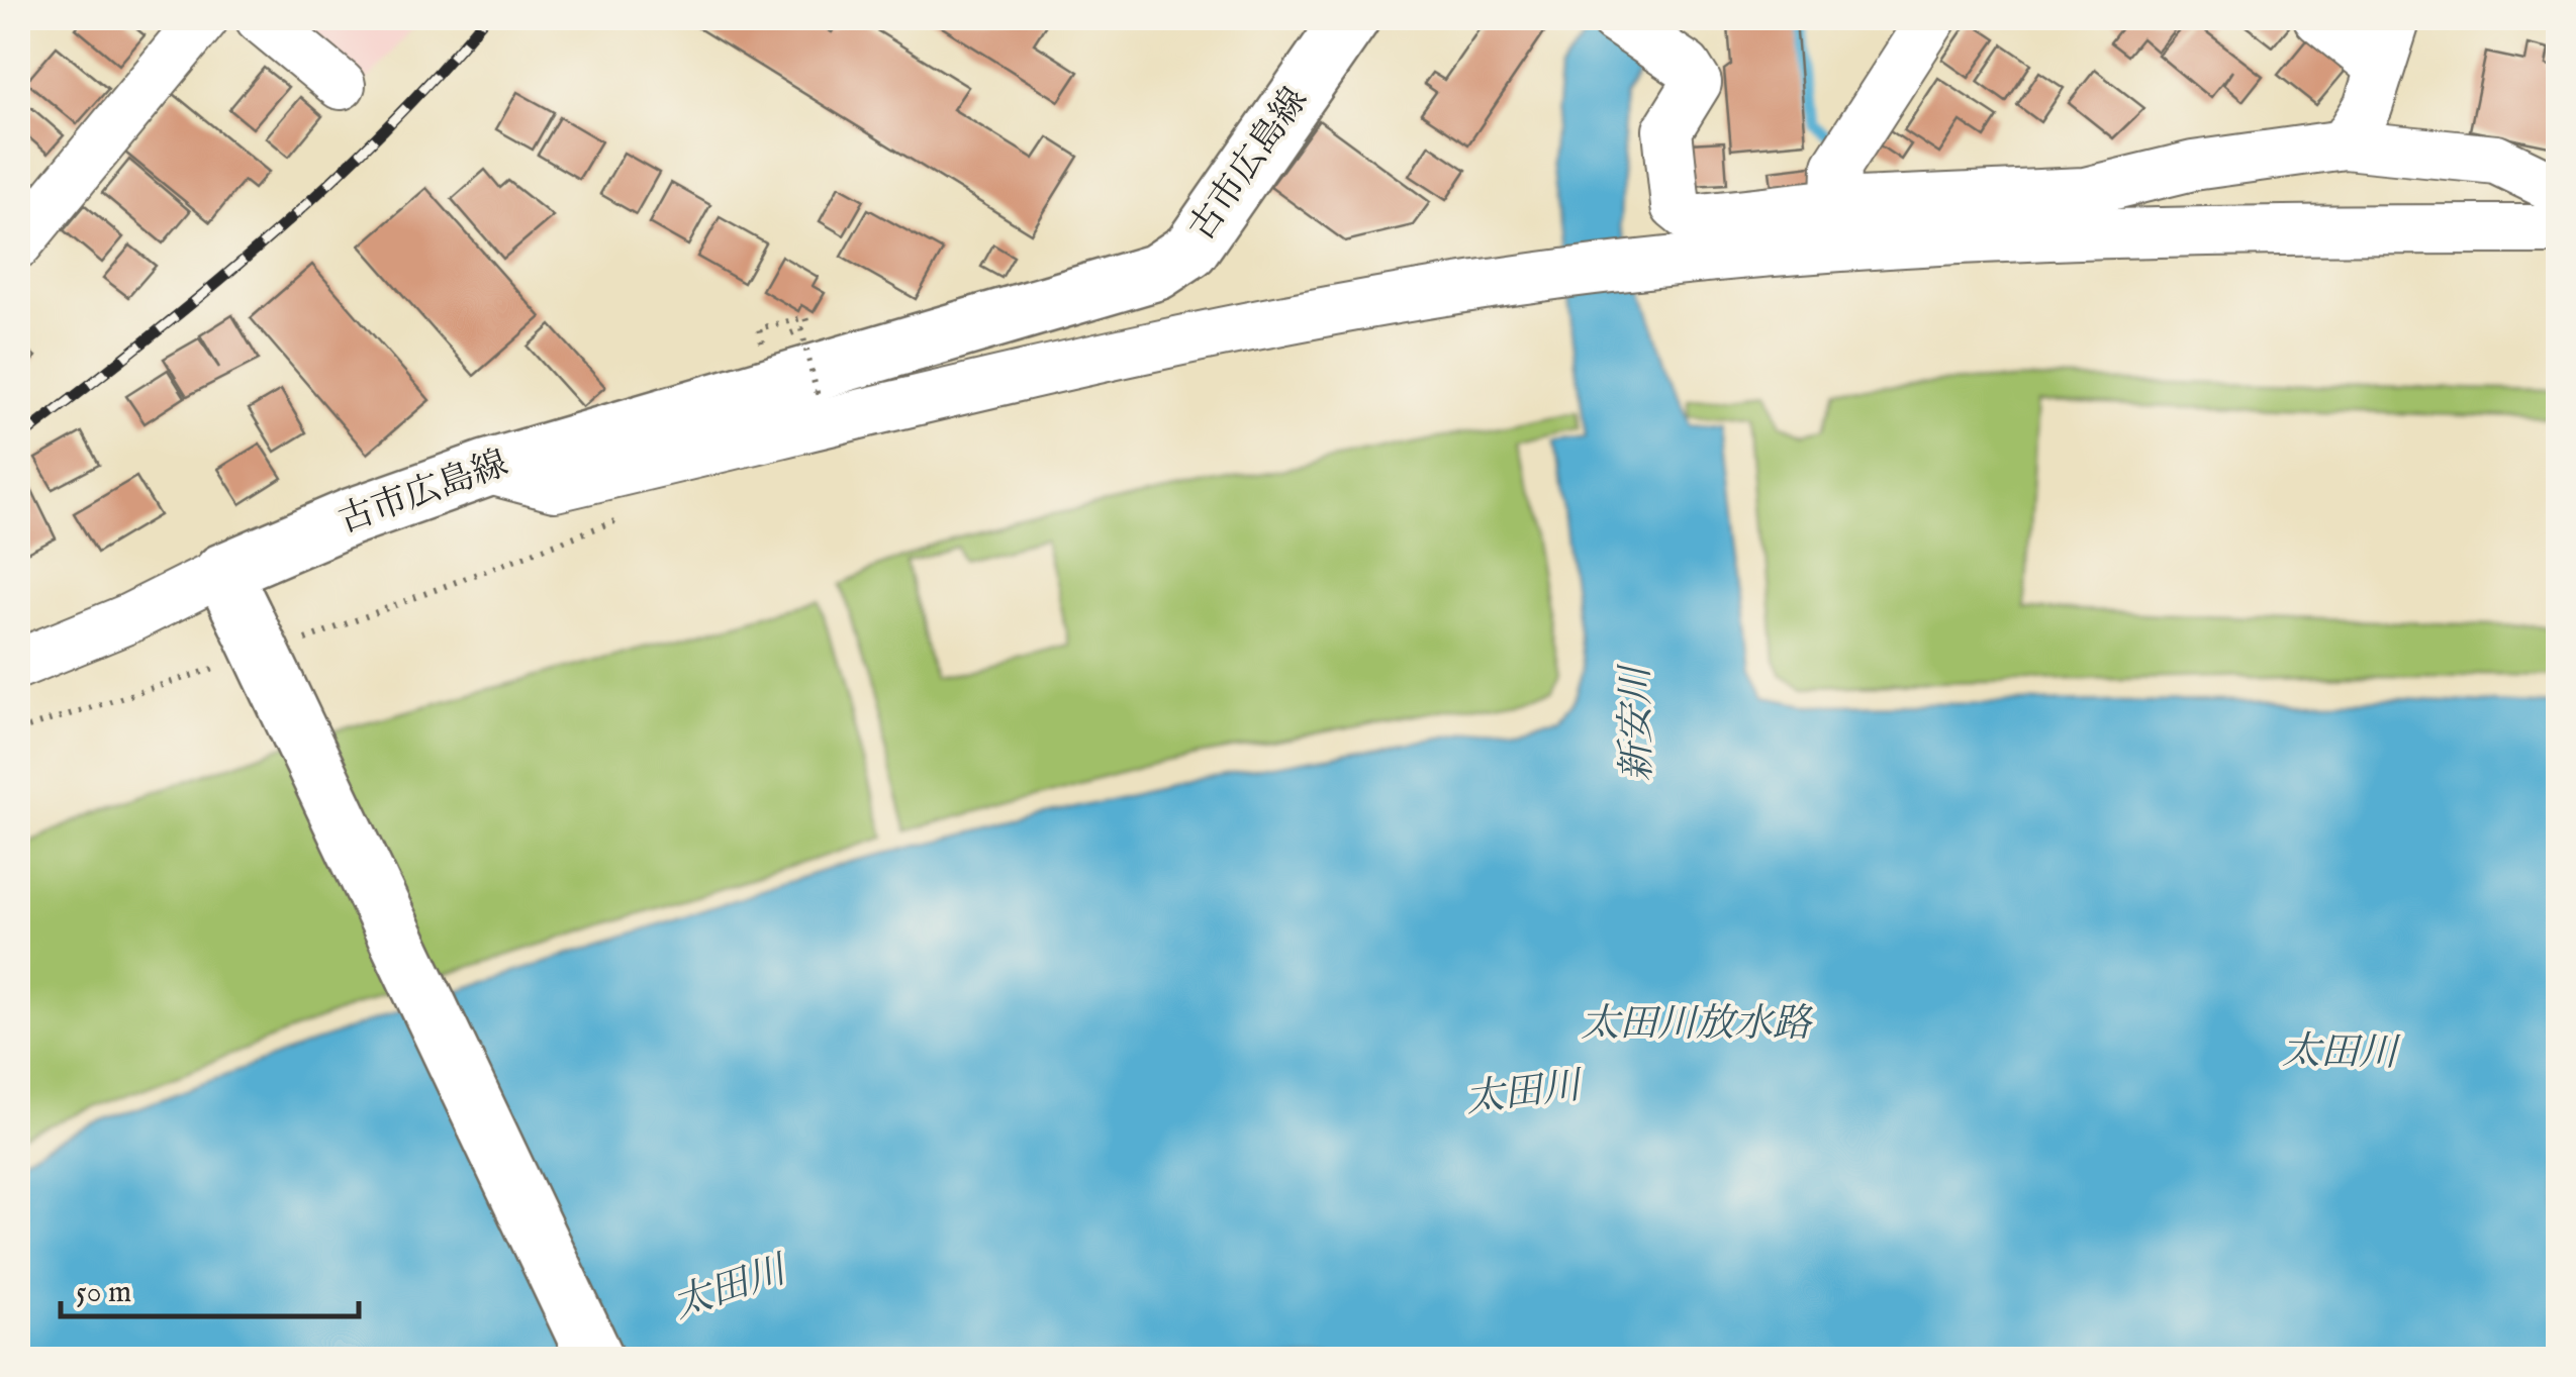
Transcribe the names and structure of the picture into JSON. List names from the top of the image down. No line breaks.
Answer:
{"streets":{"main road":["古市広島線"]},"water":["新安川","太田川放水路","太田川"],"scale_bar":"50 m"}
